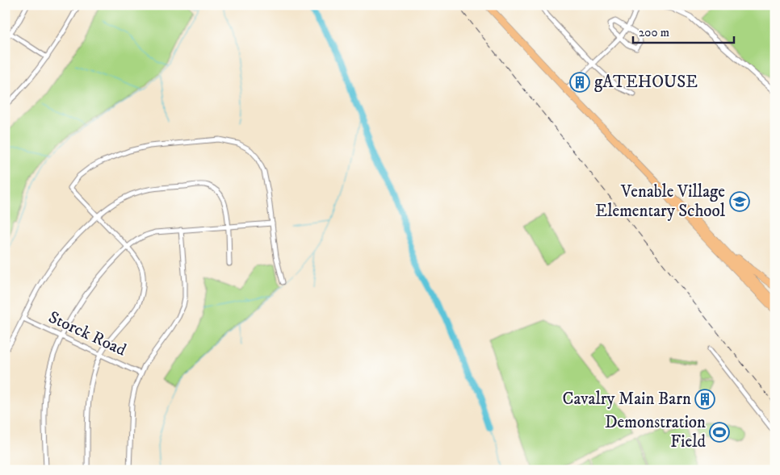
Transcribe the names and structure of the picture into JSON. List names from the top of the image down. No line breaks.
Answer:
{"streets":{"street":["Storck Road"]},"places":{"building":["gATEHOUSE","Cavalry Main Barn"],"school or university":["Venable Village Elementary School"],"sports":["Demonstration Field"]},"scale_bar":"200 m"}
